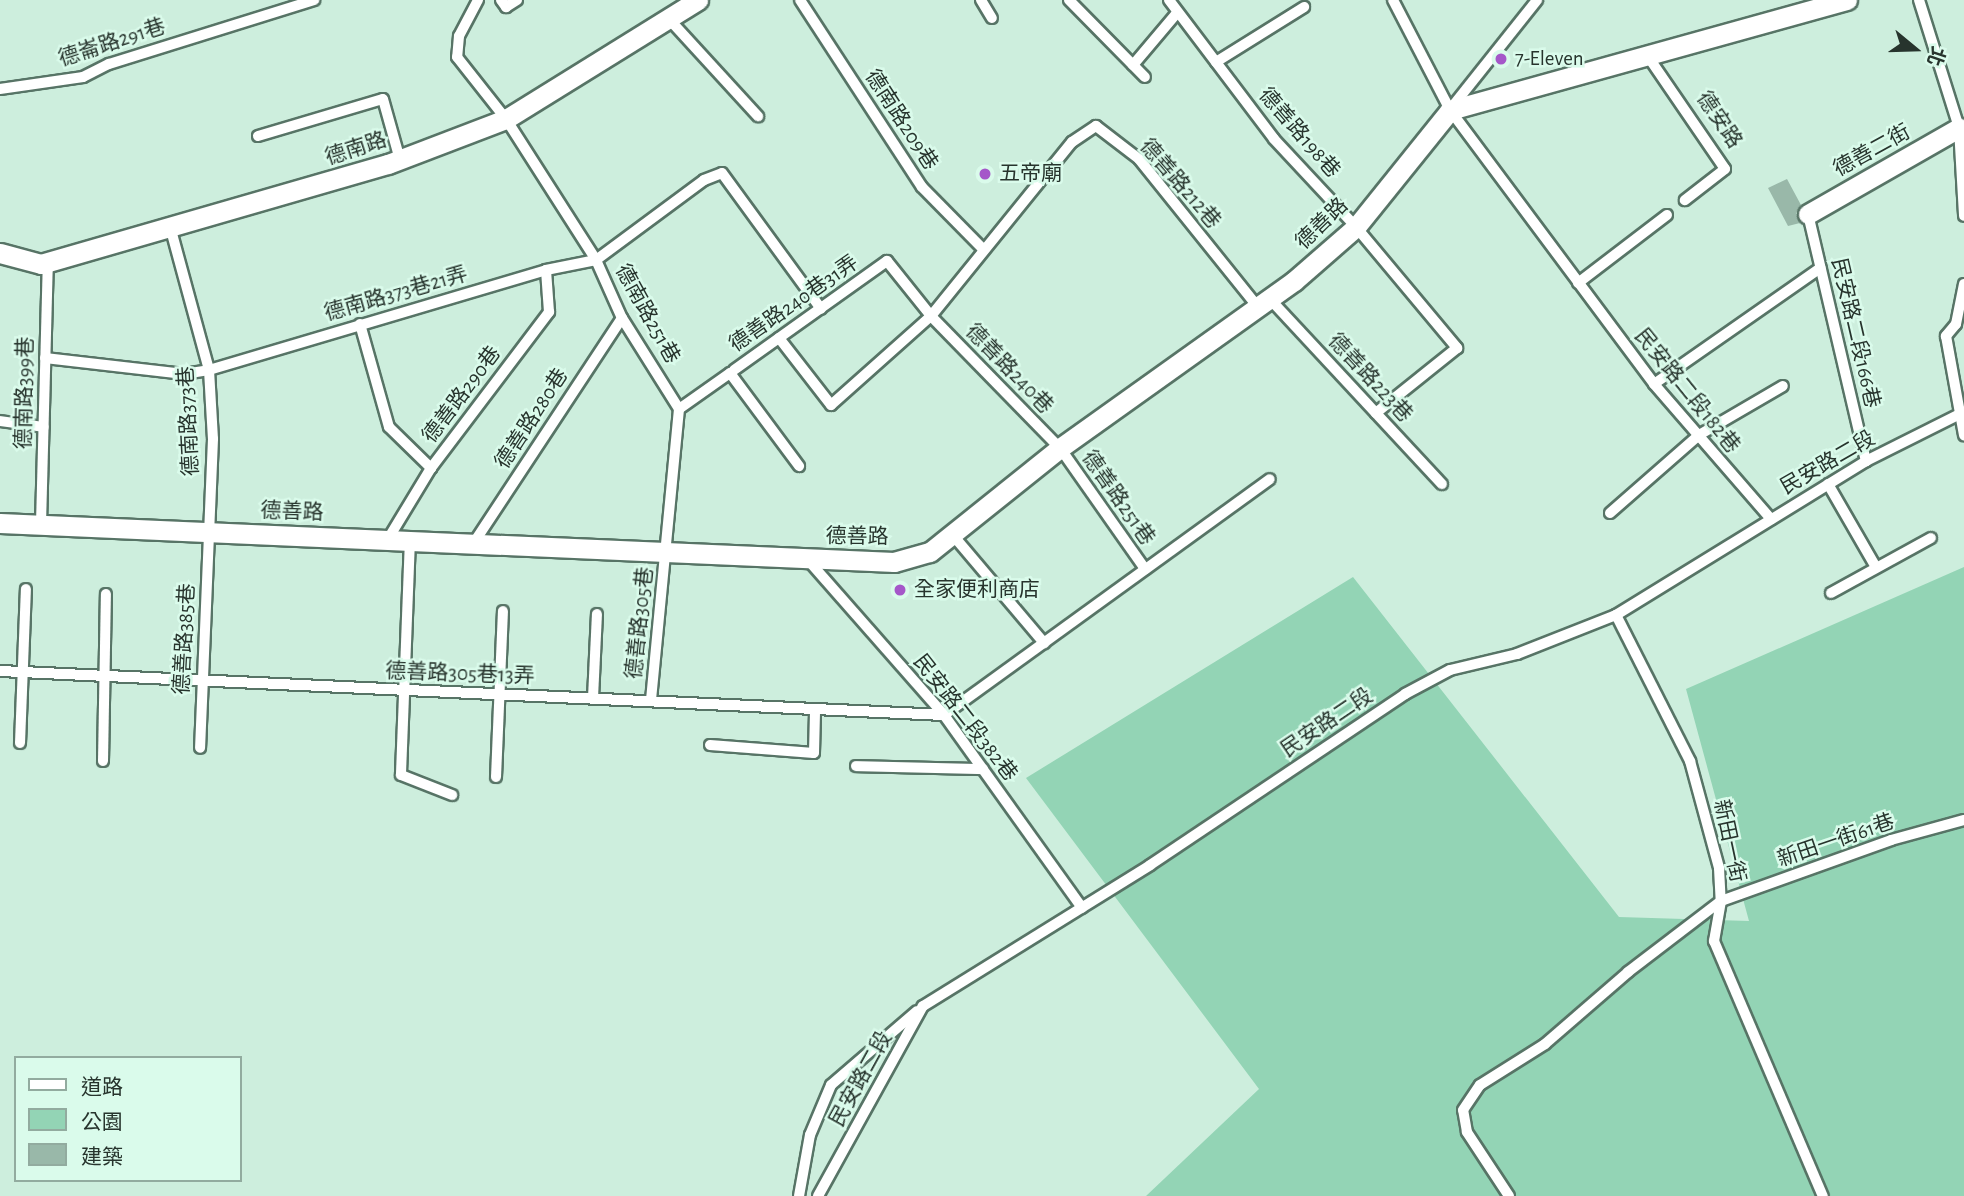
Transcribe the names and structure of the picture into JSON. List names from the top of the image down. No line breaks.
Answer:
{"streets":{"street":["德南路","德善二街","德善路"],"lane":["德崙路291巷","德南路209巷","德安路","德善路198巷","德善路212巷","德南路373巷21弄","德善路240巷31弄","德南路251巷","民安路二段166巷","德善路240巷","德善路223巷","民安路二段182巷","德南路399巷","德善路290巷","德善路280巷","德南路373巷","民安路二段","德善路251巷","德善路305巷","德善路385巷","德善路305巷13弄","民安路二段382巷","新田一街","新田一街61巷"]},"crossings":[["德南路209巷","德善路212巷"],["德善路198巷","德善路"],["德善路198巷","德善路223巷"],["德南路","德南路251巷"],["德南路","德南路399巷"],["德南路","德南路373巷"],["德善二街","民安路二段166巷"],["德善路212巷","德善路"],["德善路212巷","德善路240巷31弄"],["德善路212巷","德善路240巷"],["德善路212巷","德善路223巷"],["德善路","德善路240巷"],["德善路","德善路223巷"],["德善路","民安路二段182巷"],["德善路","德南路399巷"],["德善路","德善路290巷"],["德善路","德善路280巷"],["德善路","德南路373巷"],["德善路","德善路251巷"],["德善路","德善路305巷"],["德善路","德善路385巷"],["德善路","民安路二段382巷"],["德南路373巷21弄","德南路251巷"],["德南路373巷21弄","德南路399巷"],["德南路373巷21弄","德善路290巷"],["德南路373巷21弄","德南路373巷"],["德善路240巷31弄","德善路240巷"],["德南路251巷","德善路280巷"],["民安路二段166巷","民安路二段"],["德善路240巷","德善路251巷"],["民安路二段182巷","民安路二段"],["德南路373巷","德善路385巷"],["民安路二段","民安路二段382巷"],["民安路二段","新田一街"],["德善路305巷","德善路305巷13弄"],["德善路385巷","德善路305巷13弄"],["德善路305巷13弄","民安路二段382巷"],["新田一街","新田一街61巷"]],"places":["7-Eleven","五帝廟","全家便利商店"],"legend":["道路","公園","建築"],"north":"right"}
